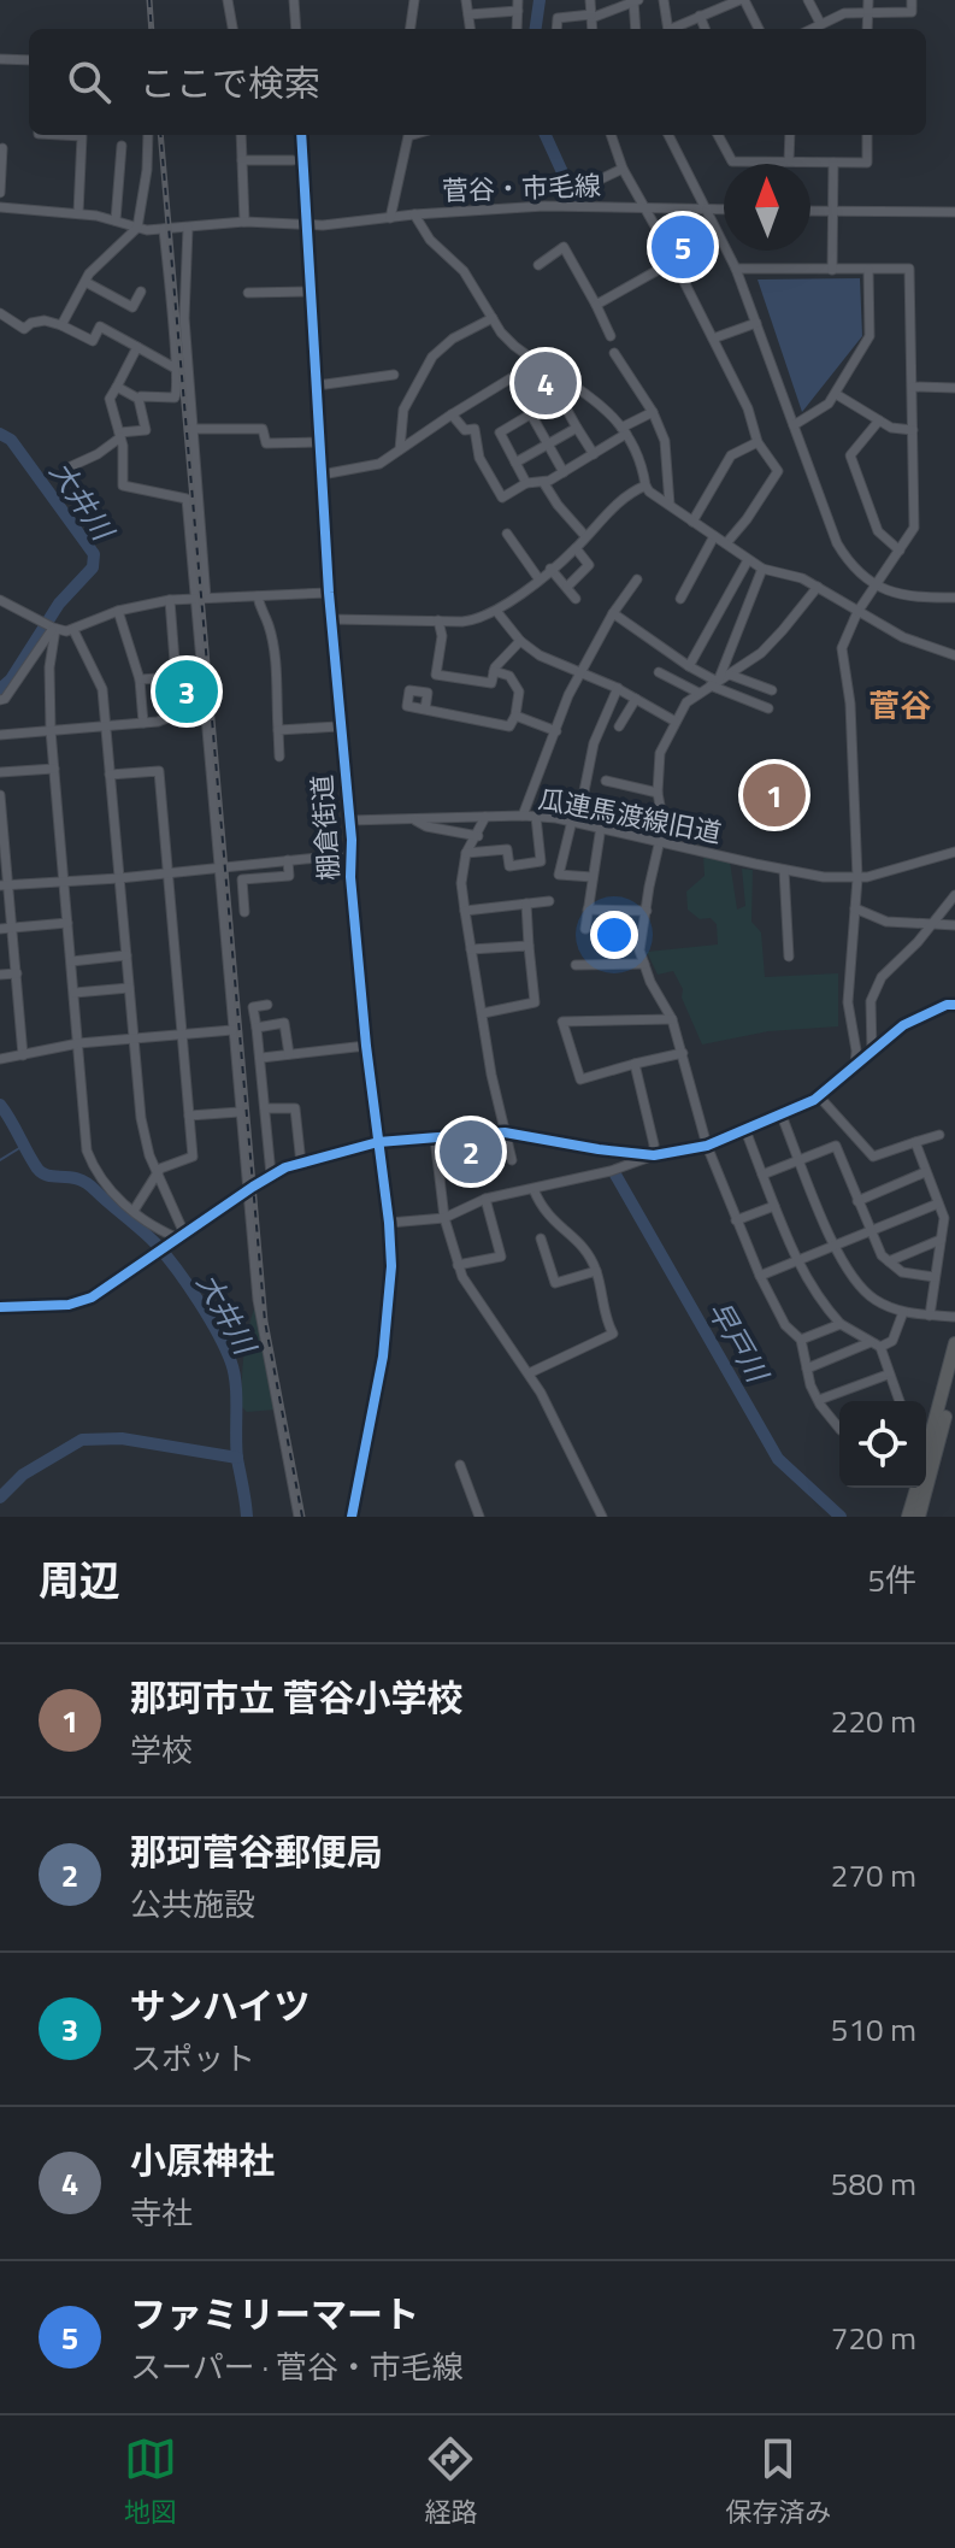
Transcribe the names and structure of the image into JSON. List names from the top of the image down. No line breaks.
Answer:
{"streets":{"street":["菅谷・市毛線","瓜連馬渡線旧道","棚倉街道"]},"crossings":[["菅谷・市毛線","棚倉街道"],["瓜連馬渡線旧道","棚倉街道"]],"districts":["菅谷"],"water":["大井川","早戸川"],"north":"top","page":{"search":"ここで検索","pins":["5","4","3","1","2"],"heading":["周辺","5件"],"list":[{"mark":"1","name":"那珂市立 菅谷小学校","note":"学校","value":"220 m"},{"mark":"2","name":"那珂菅谷郵便局","note":"公共施設","value":"270 m"},{"mark":"3","name":"サンハイツ","note":"スポット","value":"510 m"},{"mark":"4","name":"小原神社","note":"寺社","value":"580 m"},{"mark":"5","name":"ファミリーマート","note":"スーパー · 菅谷・市毛線","value":"720 m"}],"nav":["地図","経路","保存済み"]}}
